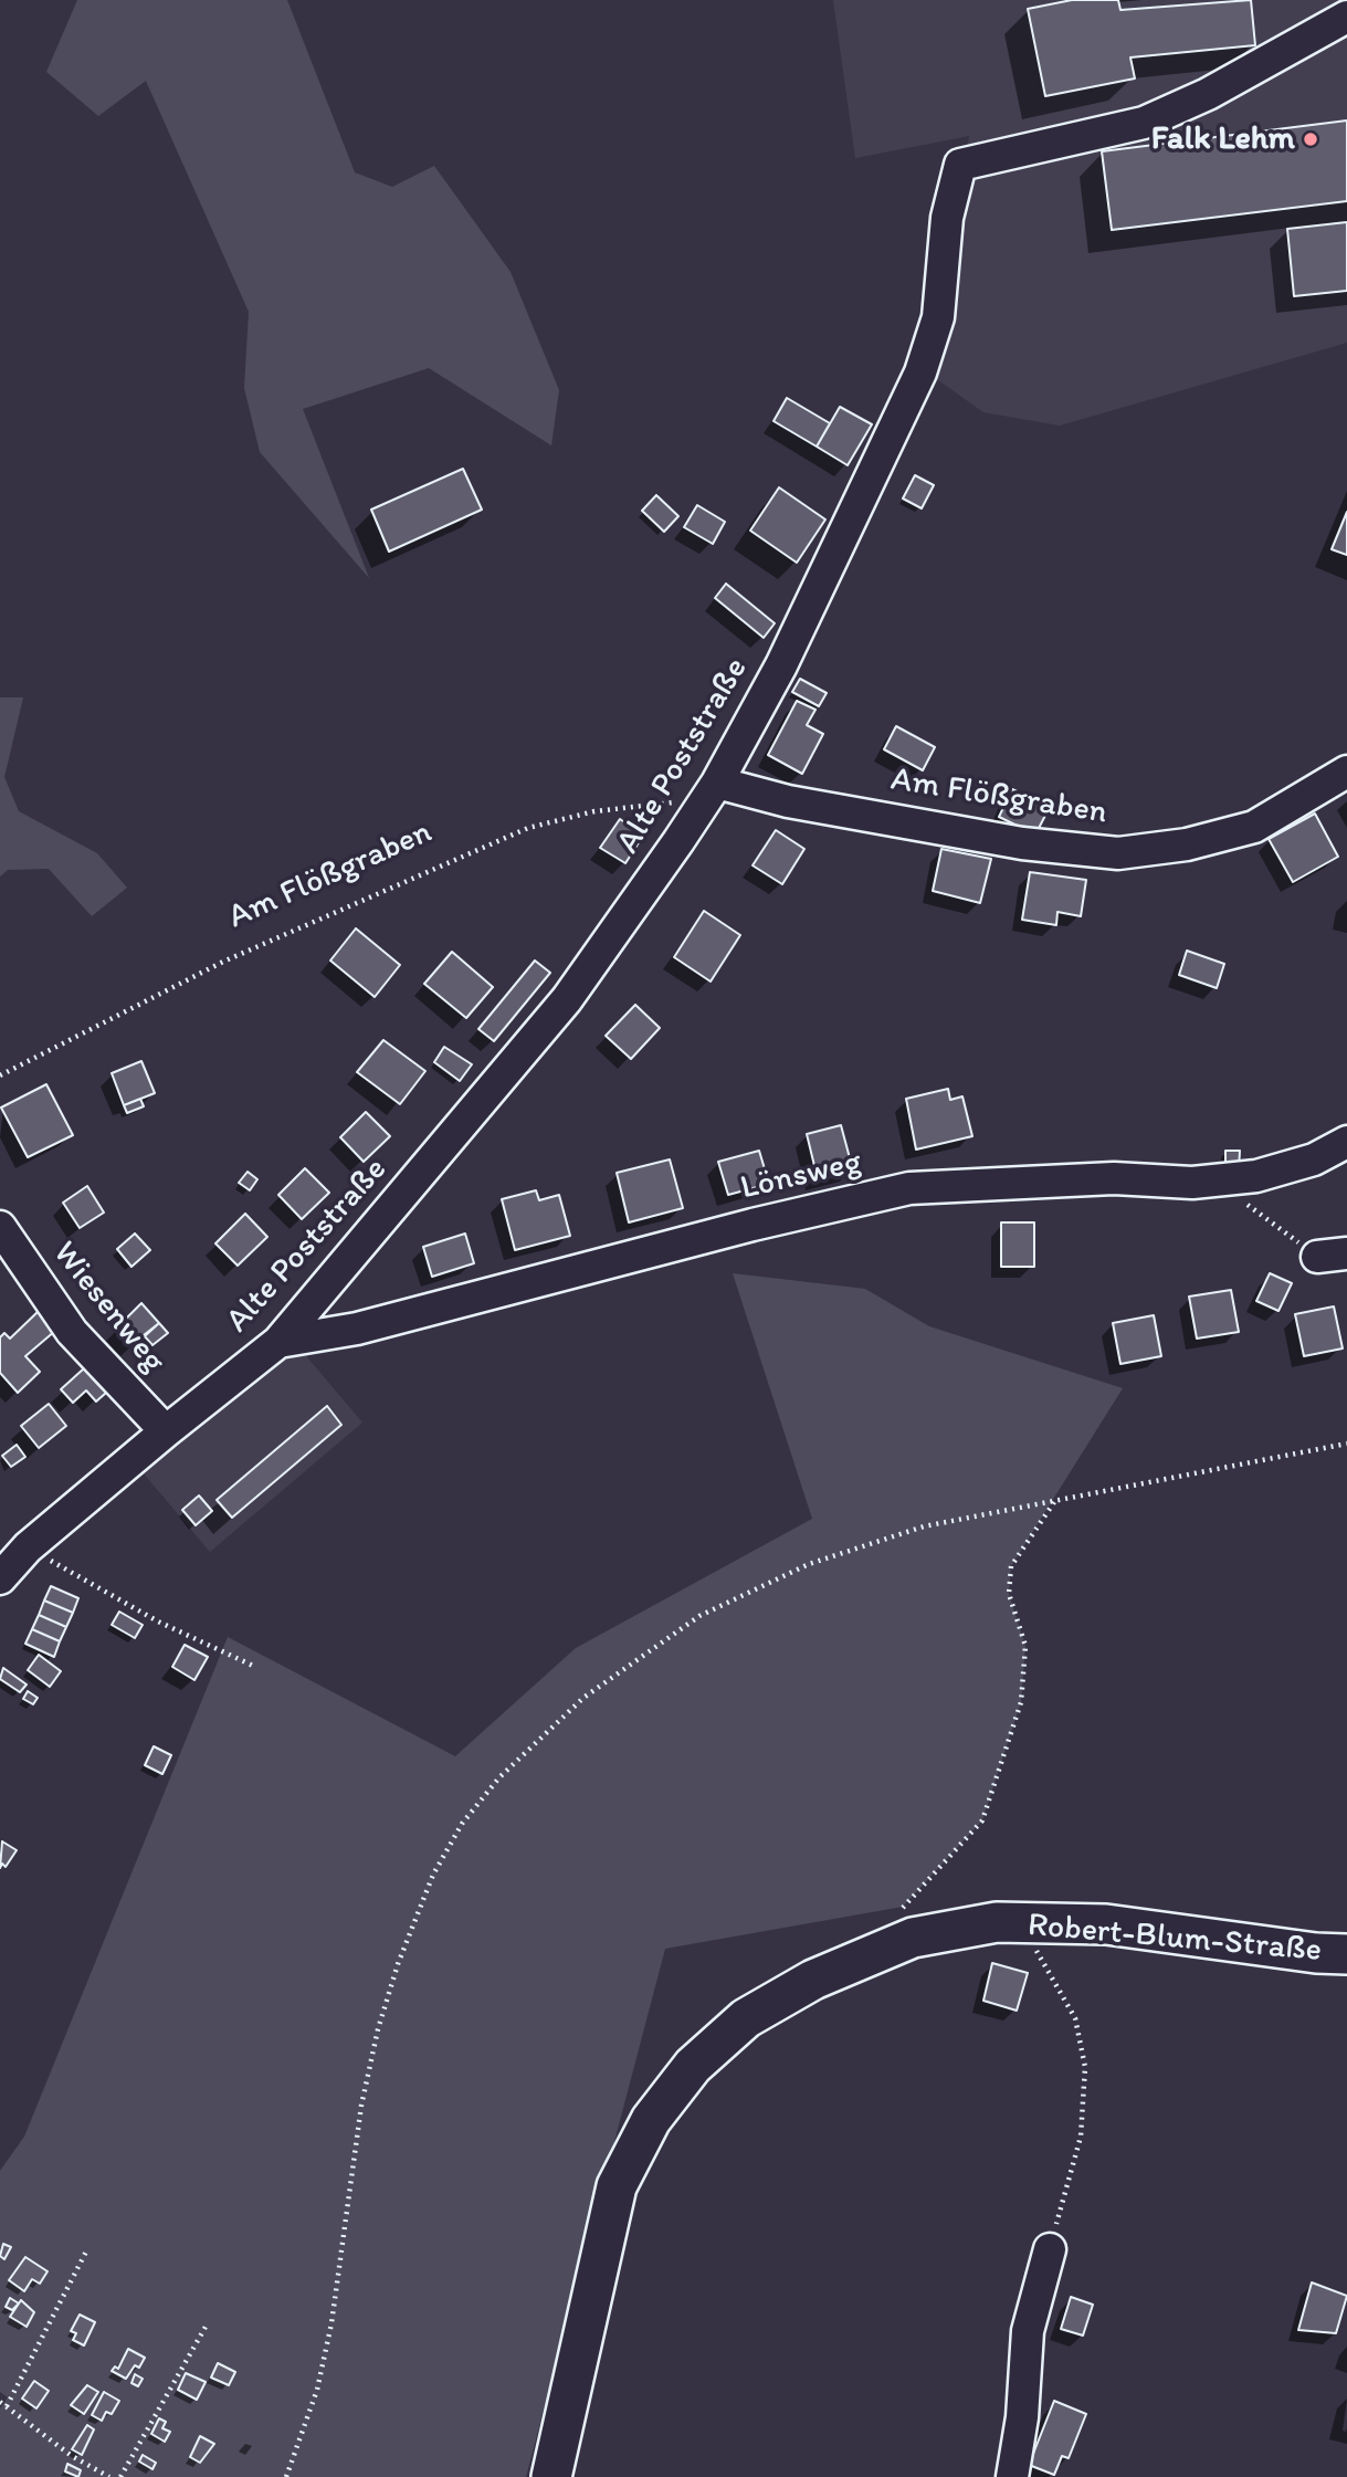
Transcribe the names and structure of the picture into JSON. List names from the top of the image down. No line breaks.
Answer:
{"streets":{"main road":["Robert-Blum-Straße"],"street":["Alte Poststraße","Am Flößgraben","Lönsweg","Wiesenweg"]},"crossings":[["Alte Poststraße","Am Flößgraben"],["Alte Poststraße","Lönsweg"],["Alte Poststraße","Wiesenweg"]],"places":["Falk Lehm"]}
